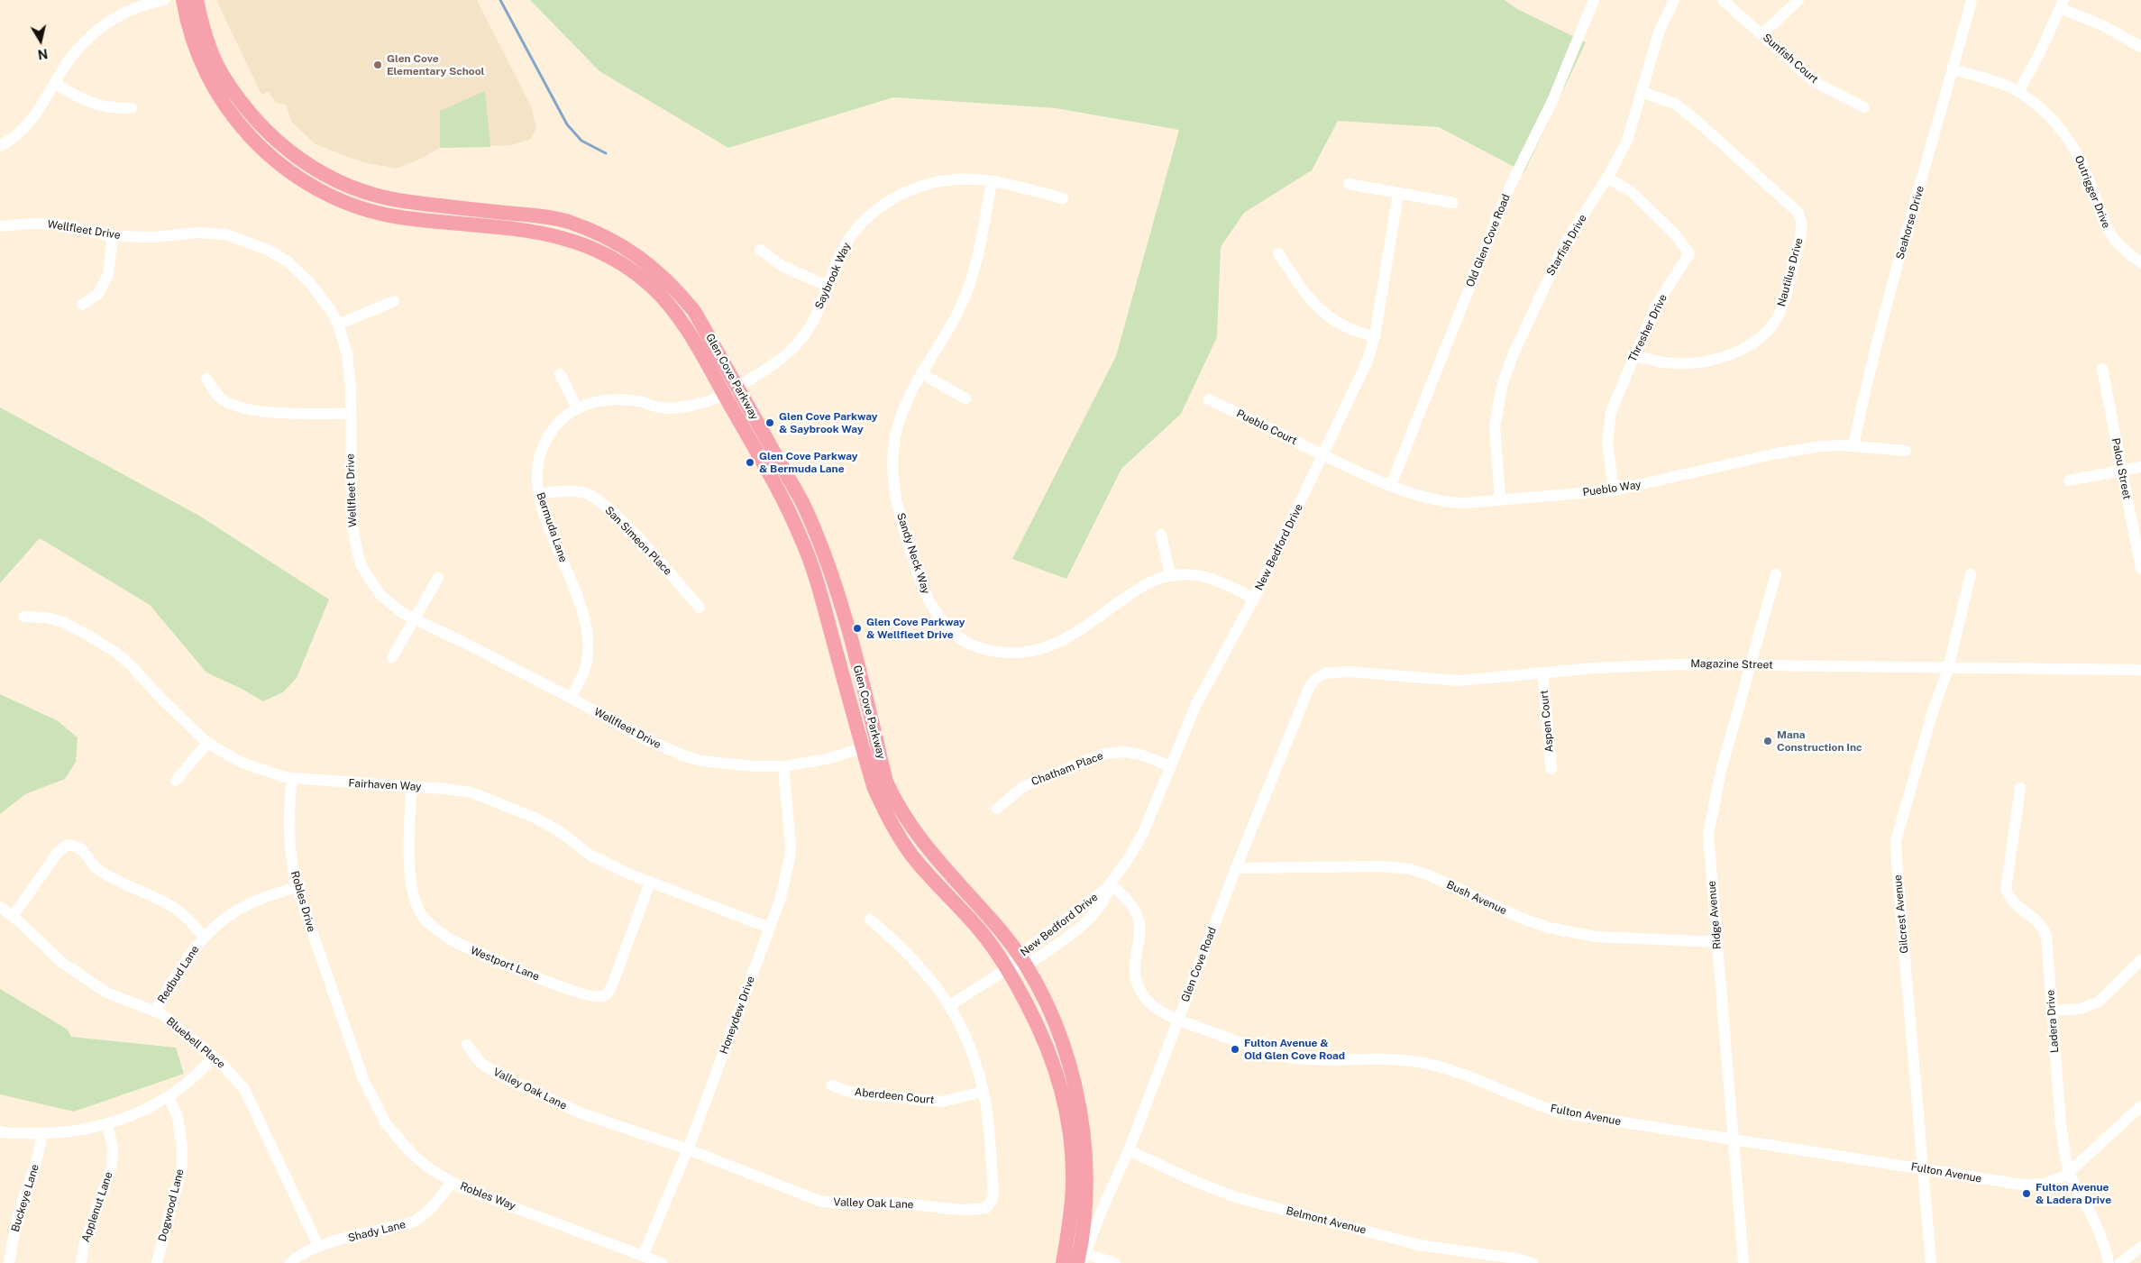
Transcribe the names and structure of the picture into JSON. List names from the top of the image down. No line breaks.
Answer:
{"streets":{"main road":["Glen Cove Parkway"],"street":["Sunfish Court","Outrigger Drive","Seahorse Drive","Wellfleet Drive","Old Glen Cove Road","Starfish Drive","Nautilus Drive","Saybrook Way","Thresher Drive","Pueblo Court","Palou Street","Pueblo Way","Bermuda Lane","San Simeon Place","New Bedford Drive","Sandy Neck Way","Magazine Street","Aspen Court","Chatham Place","Fairhaven Way","Bush Avenue","Robles Drive","Gilcrest Avenue","Ridge Avenue","Westport Lane","Glen Cove Road","Redbud Lane","Honeydew Drive","Ladera Drive","Bluebell Place","Valley Oak Lane","Aberdeen Court","Fulton Avenue","Robles Way","Buckeye Lane","Dogwood Lane","Applenut Lane","Belmont Avenue","Shady Lane"]},"crossings":[["Outrigger Drive","Seahorse Drive"],["Seahorse Drive","Pueblo Way"],["Wellfleet Drive","Glen Cove Parkway"],["Wellfleet Drive","Bermuda Lane"],["Wellfleet Drive","Honeydew Drive"],["Old Glen Cove Road","Pueblo Way"],["Starfish Drive","Nautilus Drive"],["Starfish Drive","Thresher Drive"],["Starfish Drive","Pueblo Way"],["Nautilus Drive","Thresher Drive"],["Saybrook Way","Glen Cove Parkway"],["Saybrook Way","Bermuda Lane"],["Saybrook Way","Sandy Neck Way"],["Thresher Drive","Pueblo Way"],["Glen Cove Parkway","Bermuda Lane"],["Glen Cove Parkway","New Bedford Drive"],["Glen Cove Parkway","Glen Cove Road"],["Pueblo Court","Pueblo Way"],["Pueblo Court","New Bedford Drive"],["Pueblo Way","New Bedford Drive"],["Bermuda Lane","San Simeon Place"],["New Bedford Drive","Sandy Neck Way"],["New Bedford Drive","Chatham Place"],["New Bedford Drive","Valley Oak Lane"],["New Bedford Drive","Fulton Avenue"],["Magazine Street","Aspen Court"],["Magazine Street","Gilcrest Avenue"],["Magazine Street","Ridge Avenue"],["Magazine Street","Glen Cove Road"],["Fairhaven Way","Robles Drive"],["Fairhaven Way","Westport Lane"],["Fairhaven Way","Honeydew Drive"],["Bush Avenue","Ridge Avenue"],["Bush Avenue","Glen Cove Road"],["Robles Drive","Redbud Lane"],["Robles Drive","Robles Way"],["Gilcrest Avenue","Fulton Avenue"],["Ridge Avenue","Fulton Avenue"],["Glen Cove Road","Fulton Avenue"],["Glen Cove Road","Belmont Avenue"],["Redbud Lane","Bluebell Place"],["Honeydew Drive","Valley Oak Lane"],["Honeydew Drive","Robles Way"],["Ladera Drive","Fulton Avenue"],["Bluebell Place","Shady Lane"],["Valley Oak Lane","Aberdeen Court"],["Robles Way","Shady Lane"]],"places":["Glen Cove Elementary School","Glen Cove Parkway & Saybrook Way","Glen Cove Parkway & Bermuda Lane","Glen Cove Parkway & Wellfleet Drive","Mana Construction Inc","Fulton Avenue & Old Glen Cove Road","Fulton Avenue & Ladera Drive"],"north":"bottom"}
